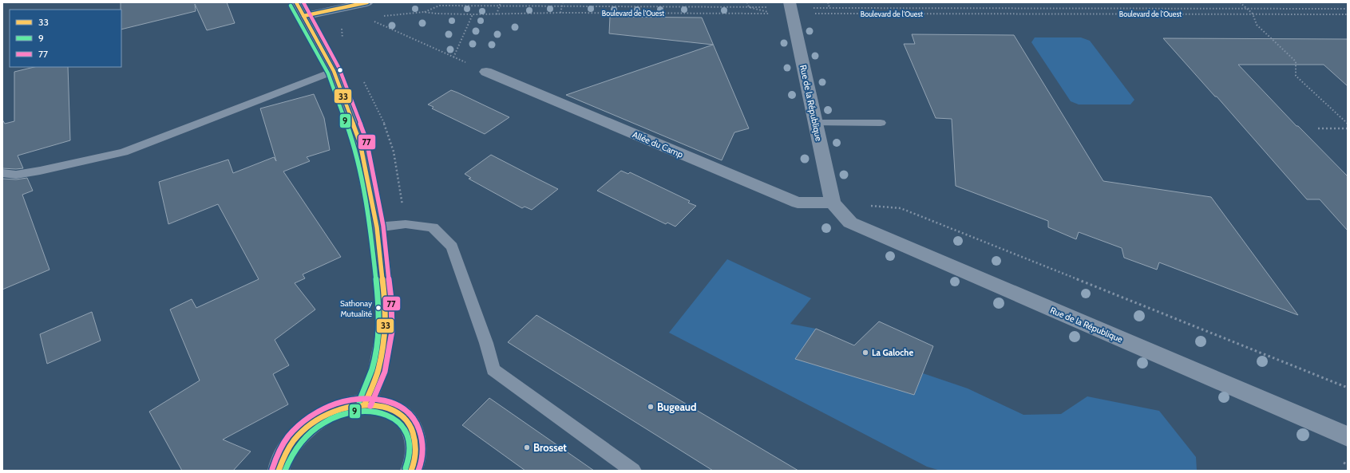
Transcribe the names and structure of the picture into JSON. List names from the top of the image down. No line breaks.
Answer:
{"streets":{"street":["Rue de la République","Allée du Camp"],"path":["Boulevard de l'Ouest"]},"crossings":[["Boulevard de l'Ouest","Rue de la République"],["Rue de la République","Allée du Camp"]],"places":["Sathonay Mutualité","La Galoche","Bugeaud","Brosset"],"lines":["transit line 33","transit line 77","transit line 9"],"legend":["33","9","77"]}
